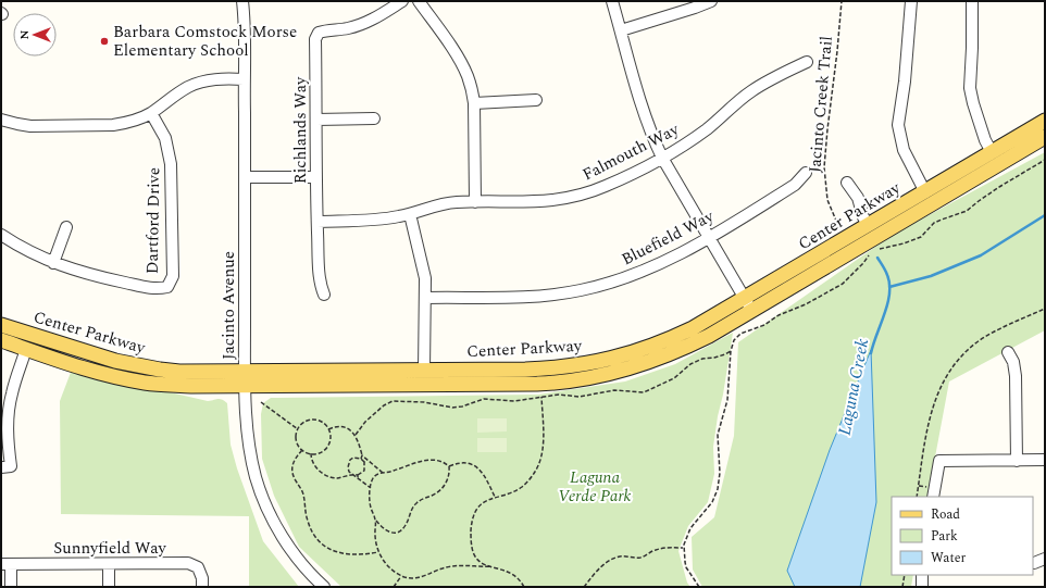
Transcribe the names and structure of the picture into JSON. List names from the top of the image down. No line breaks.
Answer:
{"streets":{"main road":["Center Parkway"],"street":["Richlands Way","Falmouth Way","Dartford Drive","Bluefield Way","Jacinto Avenue","Sunnyfield Way"],"path":["Jacinto Creek Trail"]},"crossings":[["Richlands Way","Falmouth Way"],["Center Parkway","Jacinto Avenue"]],"water":["Laguna Creek"],"parks":["Laguna Verde Park"],"places":["Barbara Comstock Morse Elementary School"],"legend":["Road","Park","Water"],"north":"left"}
